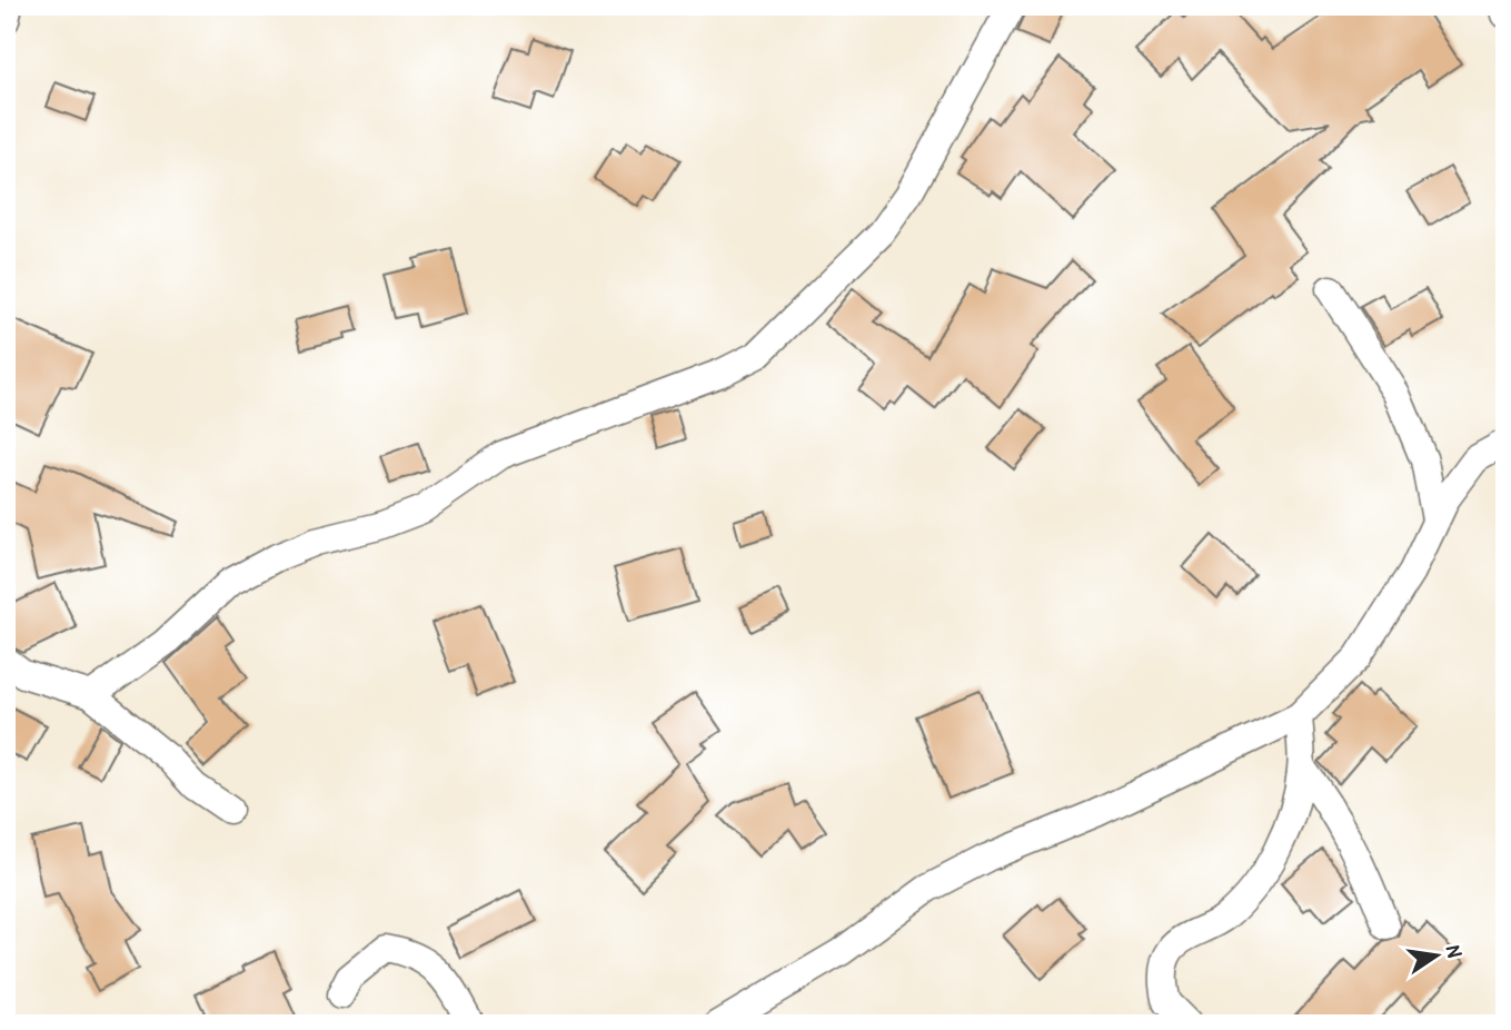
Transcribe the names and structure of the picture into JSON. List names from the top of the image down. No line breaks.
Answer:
{"north":"right"}
